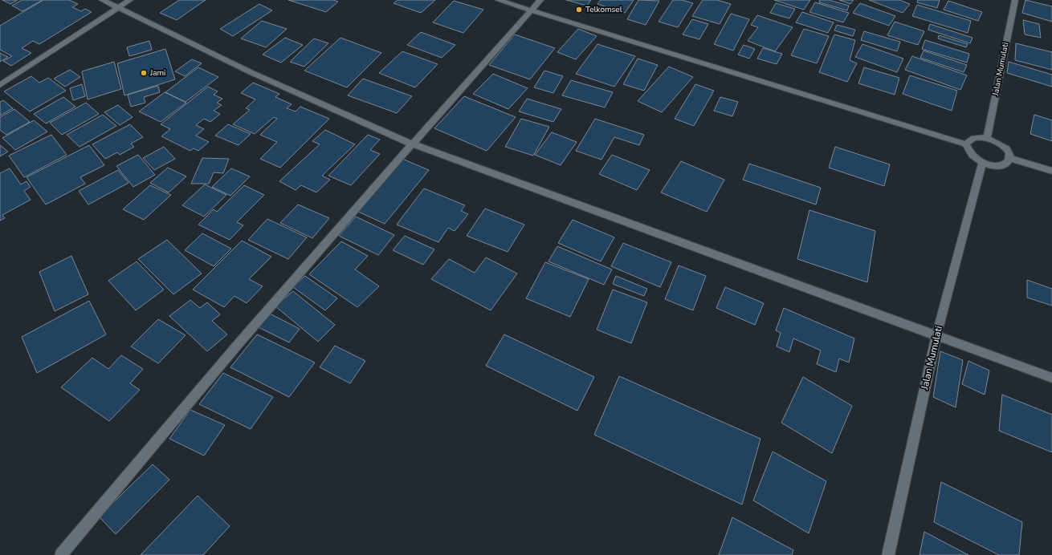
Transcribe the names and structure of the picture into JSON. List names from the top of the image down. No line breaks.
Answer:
{"streets":{"street":["Jalan Mumulati"]},"places":["Telkomsel","Jami"]}
